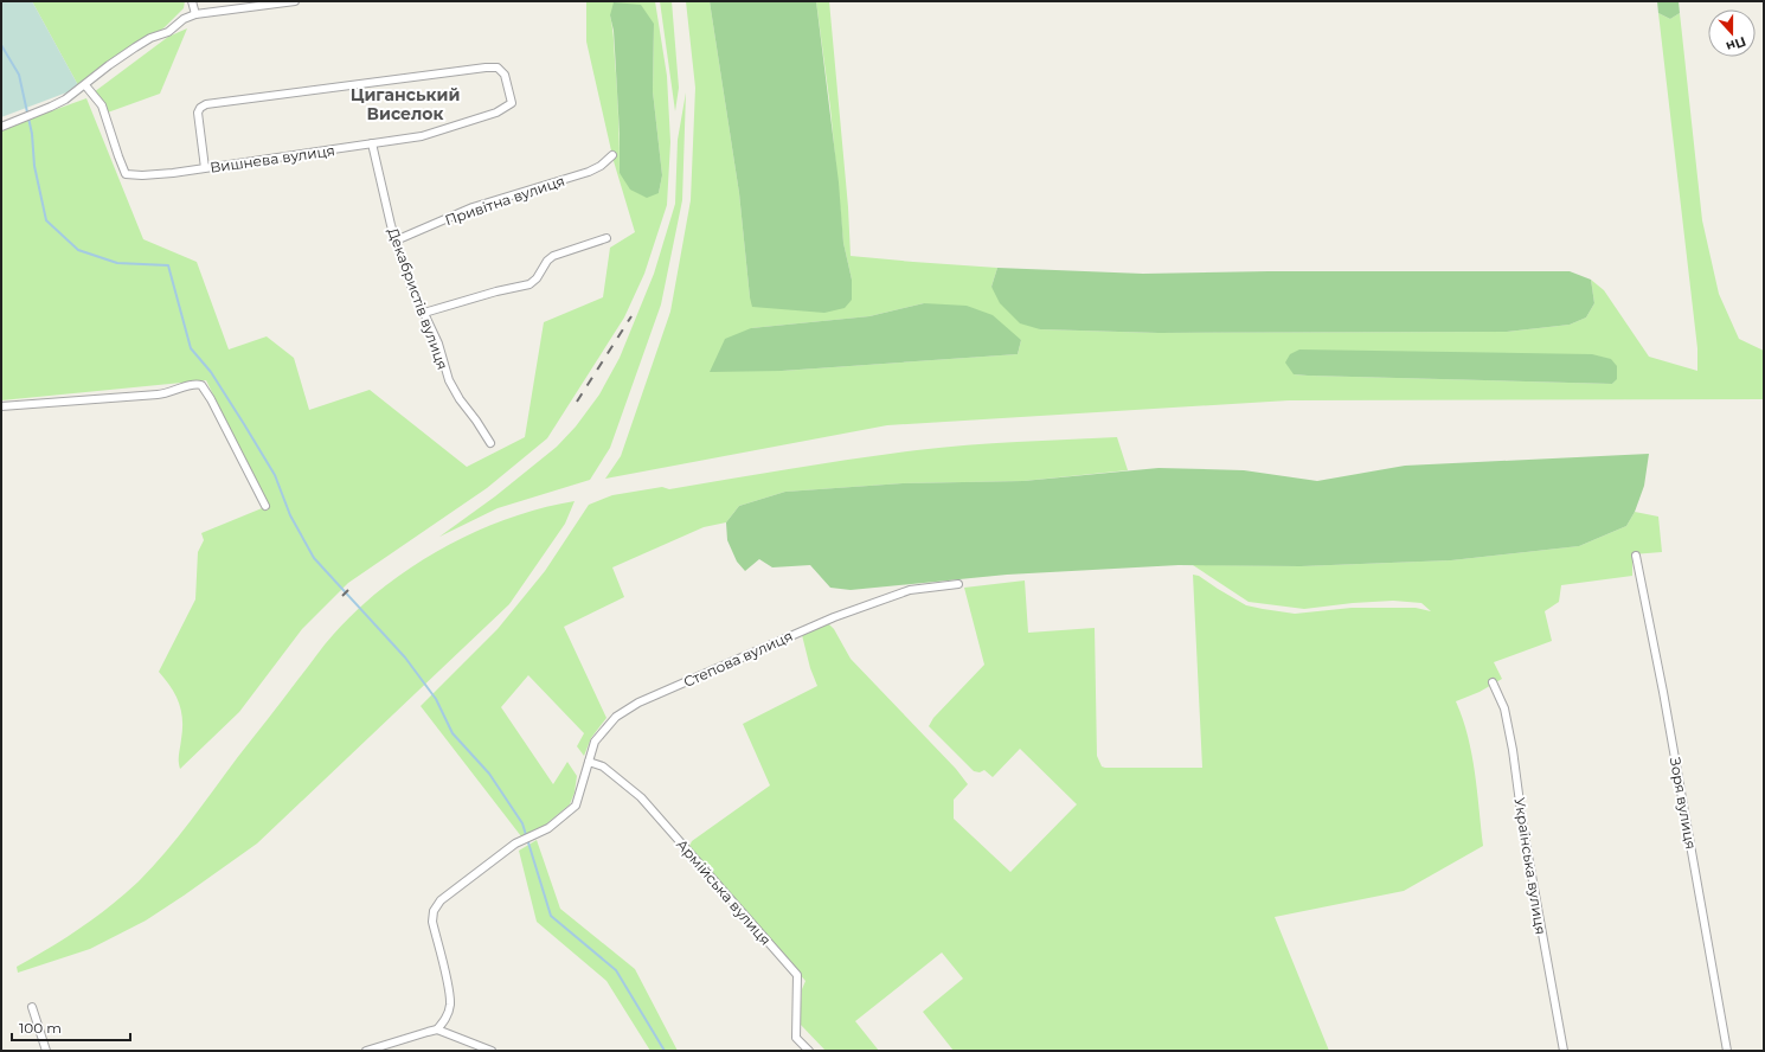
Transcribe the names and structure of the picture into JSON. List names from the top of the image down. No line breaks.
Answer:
{"streets":{"street":["Вишнева вулиця","Привітна вулиця","Декабристів вулиця","Степова вулиця","Зоря вулиця","Українська вулиця","Армійська вулиця"]},"crossings":[["Вишнева вулиця","Декабристів вулиця"],["Привітна вулиця","Декабристів вулиця"],["Степова вулиця","Армійська вулиця"]],"districts":["Циганський Виселок"],"scale_bar":"100 m","north":"bottom"}
